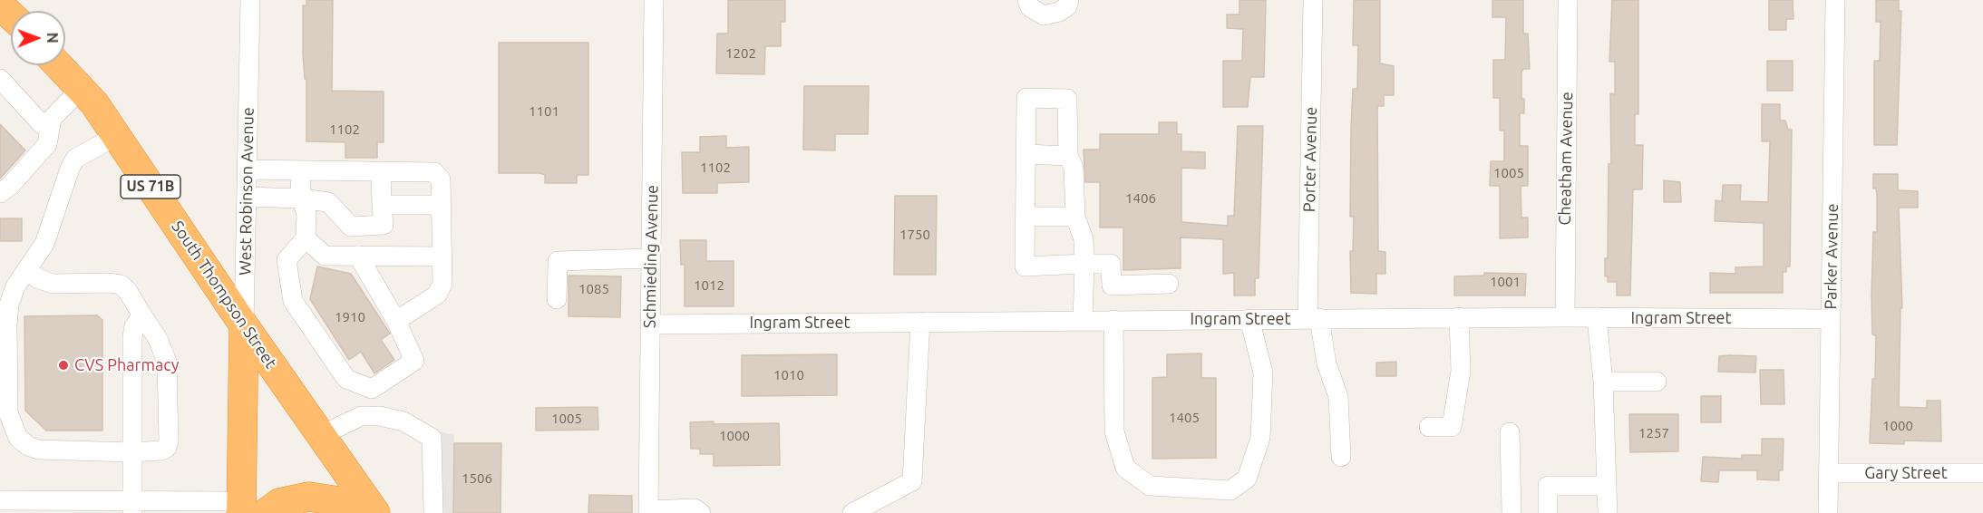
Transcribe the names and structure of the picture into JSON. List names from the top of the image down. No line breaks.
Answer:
{"streets":{"highway":["US 71B","West Robinson Avenue","South Thompson Street"],"street":["Cheatham Avenue","Porter Avenue","Schmieding Avenue","Parker Avenue","Ingram Street","Gary Street"]},"crossings":[["Cheatham Avenue","Ingram Street"],["Porter Avenue","Ingram Street"],["West Robinson Avenue","South Thompson Street"],["Schmieding Avenue","Ingram Street"],["Parker Avenue","Ingram Street"],["Parker Avenue","Gary Street"]],"places":["CVS Pharmacy"],"house_numbers":["1202","1101","1102","1102","1005","1406","1750","1001","1012","1085","1910","1010","1405","1005","1000","1257","1000","1506"],"north":"right"}
